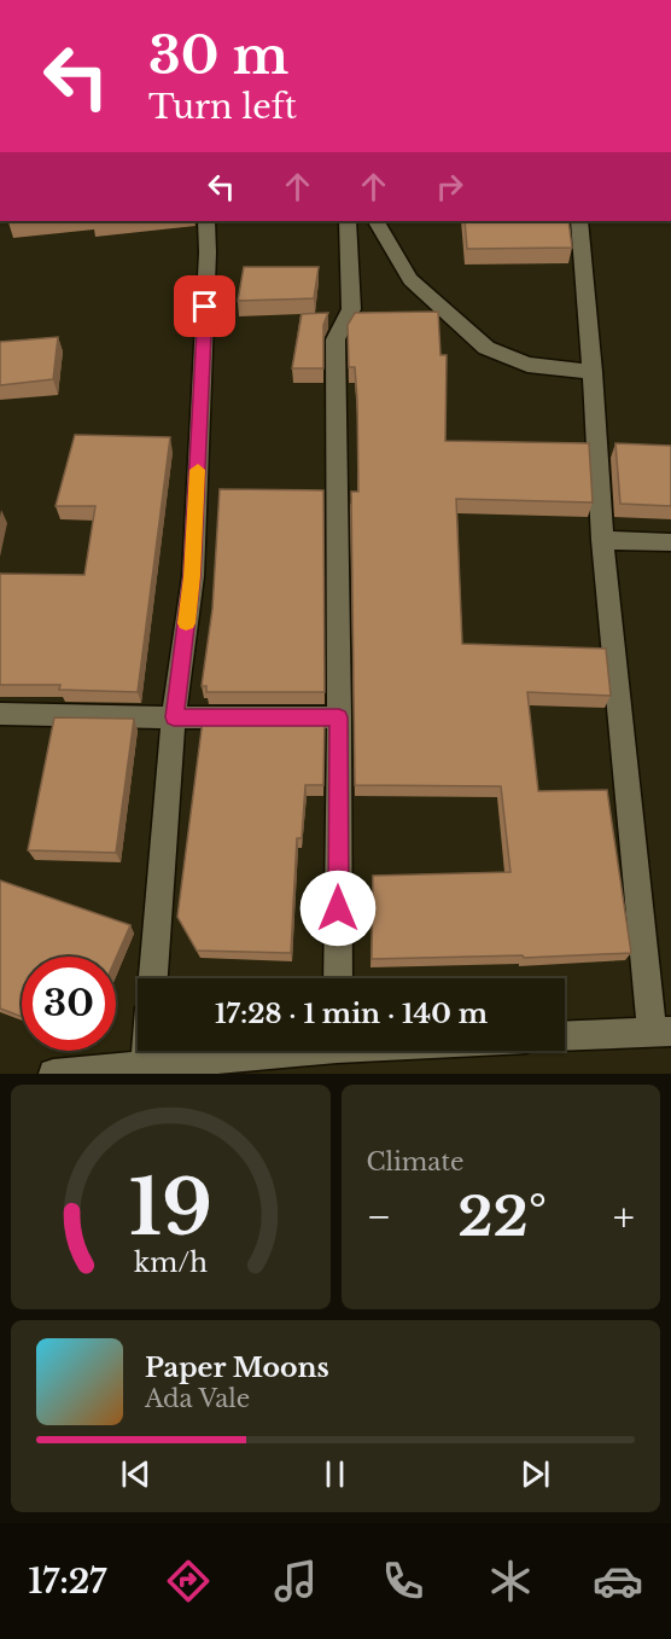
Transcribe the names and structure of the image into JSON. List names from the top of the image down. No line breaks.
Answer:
{"page":{"turn":["30 m","Turn left"],"limit":"30","trip":"17:28 · 1 min · 140 m","tile":"Climate","heat":["−","22°","+"],"song":["Paper Moons","Ada Vale"],"tabs":"17:27","gauge":["19","km/h"]}}
